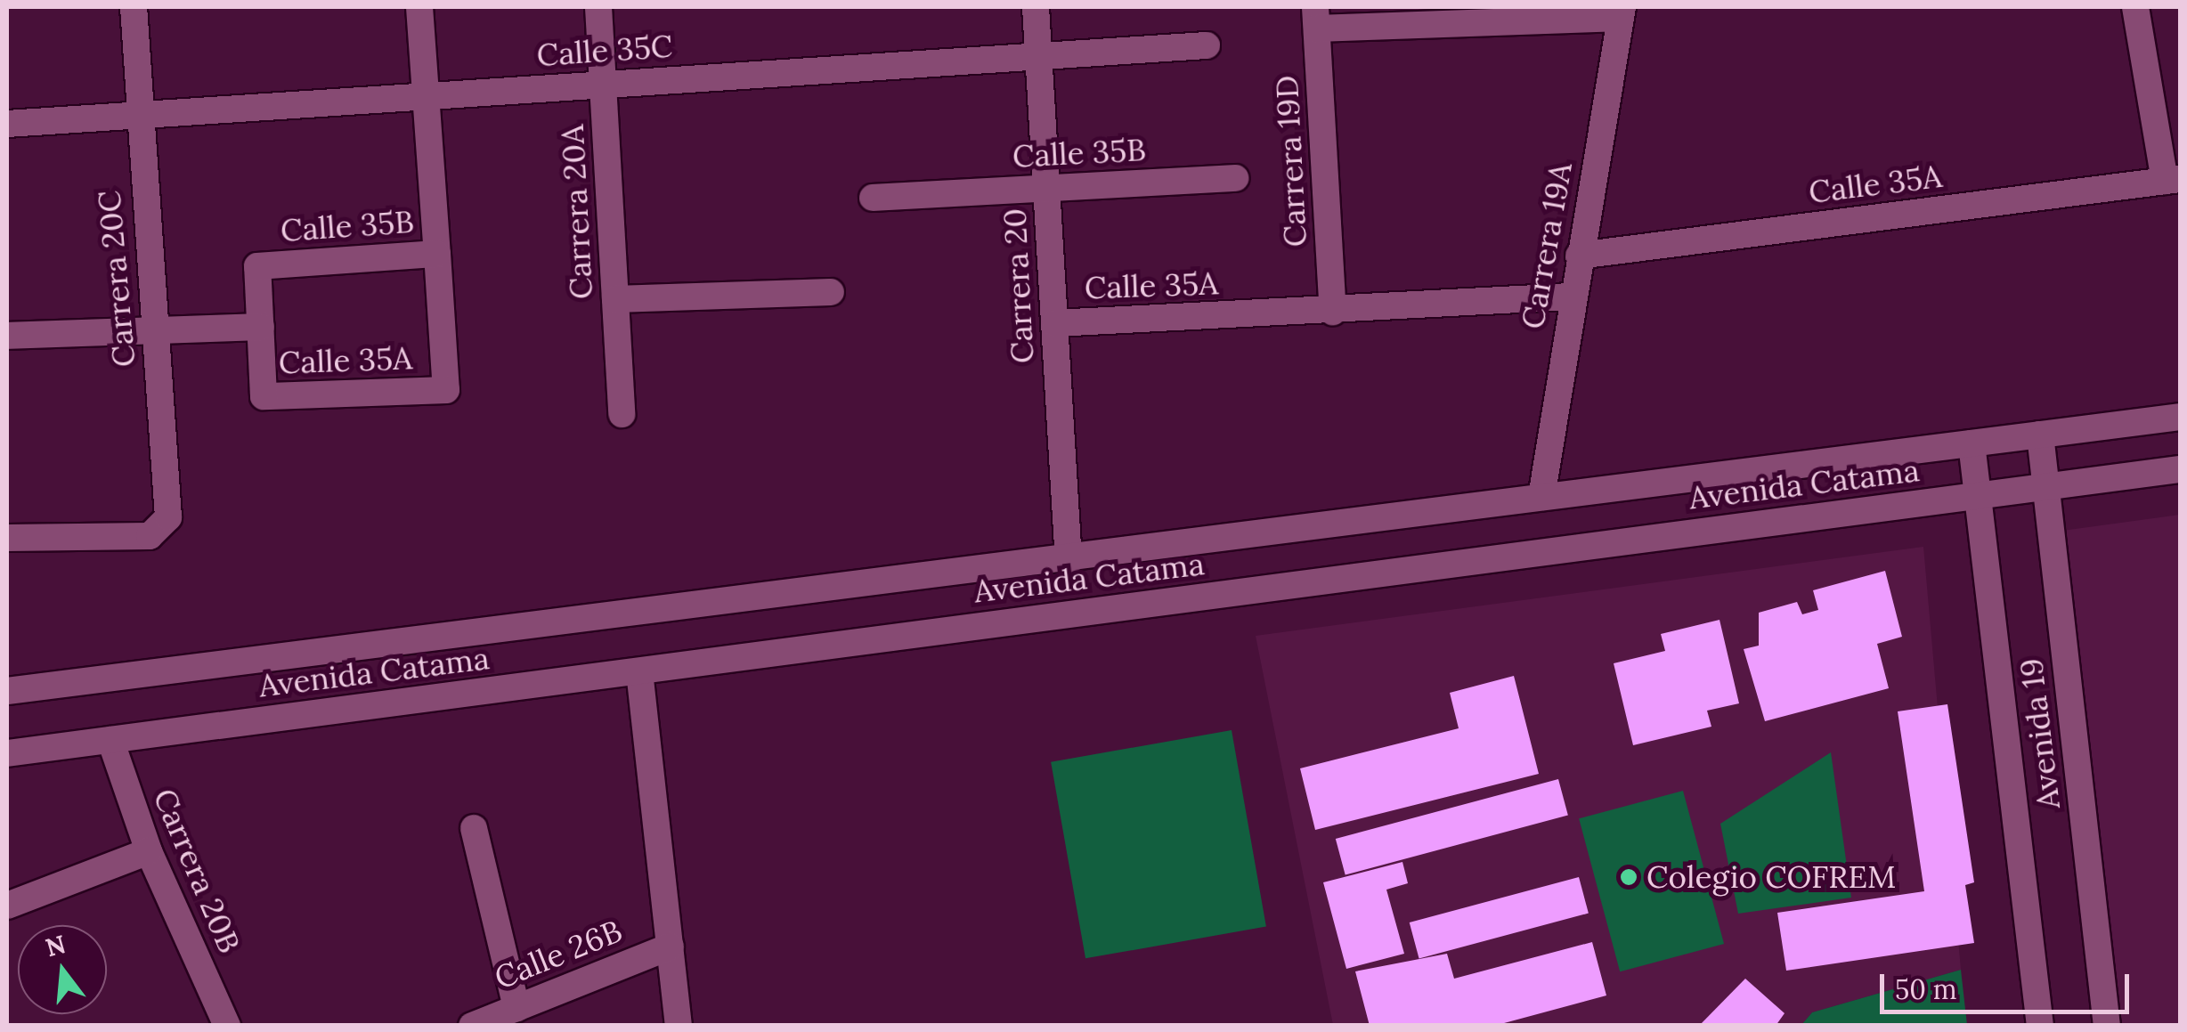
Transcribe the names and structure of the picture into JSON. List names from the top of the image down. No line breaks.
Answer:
{"streets":{"street":["Calle 35C","Calle 35B","Carrera 19D","Calle 35A","Carrera 20A","Carrera 19A","Carrera 20C","Carrera 20","Avenida Catama","Avenida 19","Carrera 20B","Calle 26B"]},"crossings":[["Calle 35C","Carrera 20A"],["Calle 35C","Carrera 20C"],["Calle 35C","Carrera 20"],["Calle 35B","Calle 35A"],["Calle 35B","Carrera 20"],["Carrera 19D","Calle 35A"],["Calle 35A","Carrera 19A"],["Calle 35A","Carrera 20"],["Carrera 19A","Avenida Catama"],["Carrera 20","Avenida Catama"],["Avenida Catama","Avenida 19"],["Avenida Catama","Carrera 20B"]],"places":["Colegio COFREM"],"scale_bar":"50 m","north":"top"}
